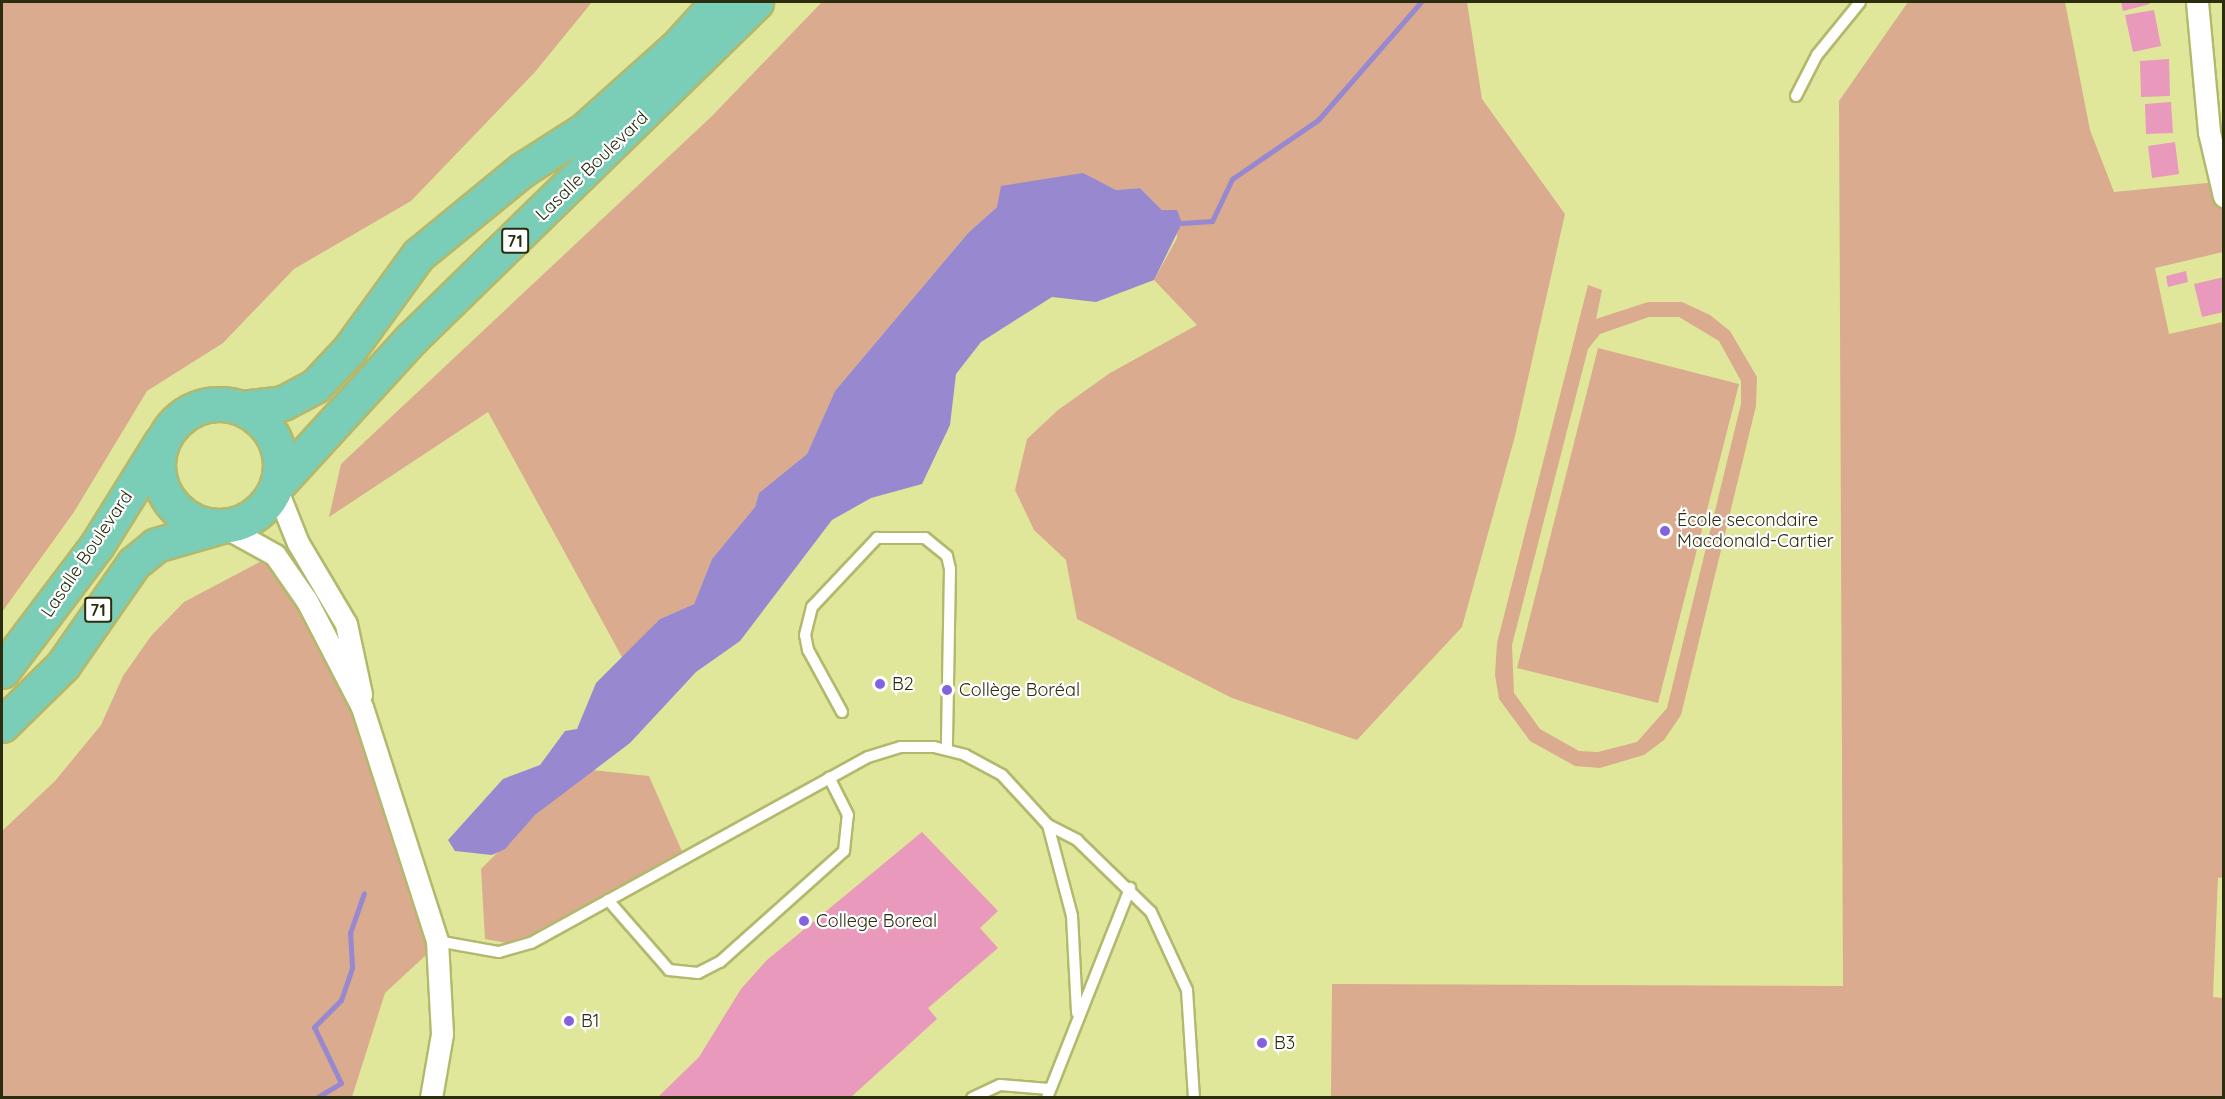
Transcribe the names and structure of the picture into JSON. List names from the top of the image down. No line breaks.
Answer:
{"streets":{"highway":["Lasalle Boulevard","71"]},"crossings":[["Lasalle Boulevard","71"]],"places":["École secondaire Macdonald-Cartier","B2","Collège Boréal","College Boreal","B1","B3"]}
